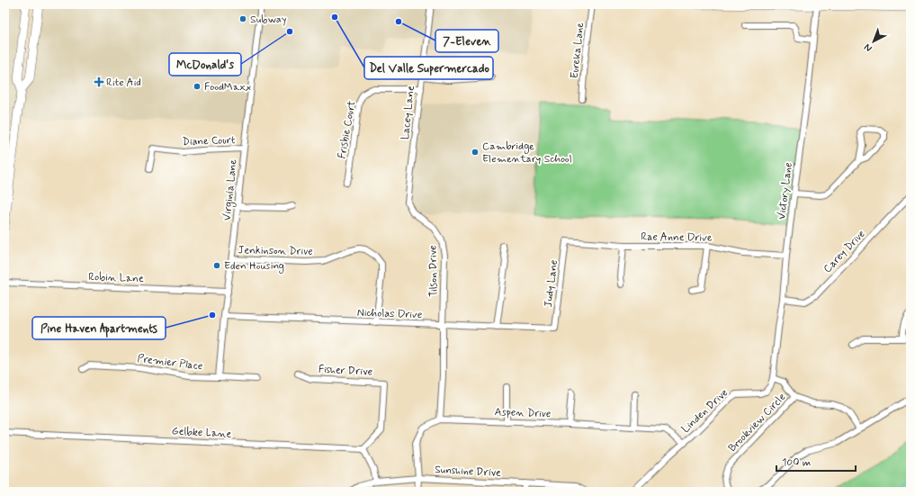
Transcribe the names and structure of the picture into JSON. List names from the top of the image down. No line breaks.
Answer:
{"streets":{"street":["Eureka Lane","Lacey Lane","Frisbie Court","Diane Court","Virginia Lane","Victory Lane","Rae Anne Drive","Jenkinson Drive","Carey Drive","Tilson Drive","Robin Lane","Judy Lane","Nicholas Drive","Premier Place","Fisher Drive","Linden Drive","Aspen Drive","Brookview Circle","Gelbke Lane","Sunshine Drive"]},"crossings":[["Lacey Lane","Frisbie Court"],["Lacey Lane","Tilson Drive"],["Diane Court","Virginia Lane"],["Virginia Lane","Jenkinson Drive"],["Virginia Lane","Robin Lane"],["Virginia Lane","Nicholas Drive"],["Virginia Lane","Premier Place"],["Victory Lane","Rae Anne Drive"],["Victory Lane","Carey Drive"],["Victory Lane","Linden Drive"],["Rae Anne Drive","Judy Lane"],["Jenkinson Drive","Nicholas Drive"],["Tilson Drive","Nicholas Drive"],["Tilson Drive","Aspen Drive"],["Judy Lane","Nicholas Drive"],["Fisher Drive","Gelbke Lane"],["Linden Drive","Aspen Drive"],["Aspen Drive","Sunshine Drive"]],"places":{"other":["Del Valle Supermercado","Subway","7-Eleven","McDonald's","FoodMaxx","Cambridge Elementary School","Eden Housing","Pine Haven Apartments"],"health":["Rite Aid"]},"scale_bar":"100 m","north":"bottom left"}
